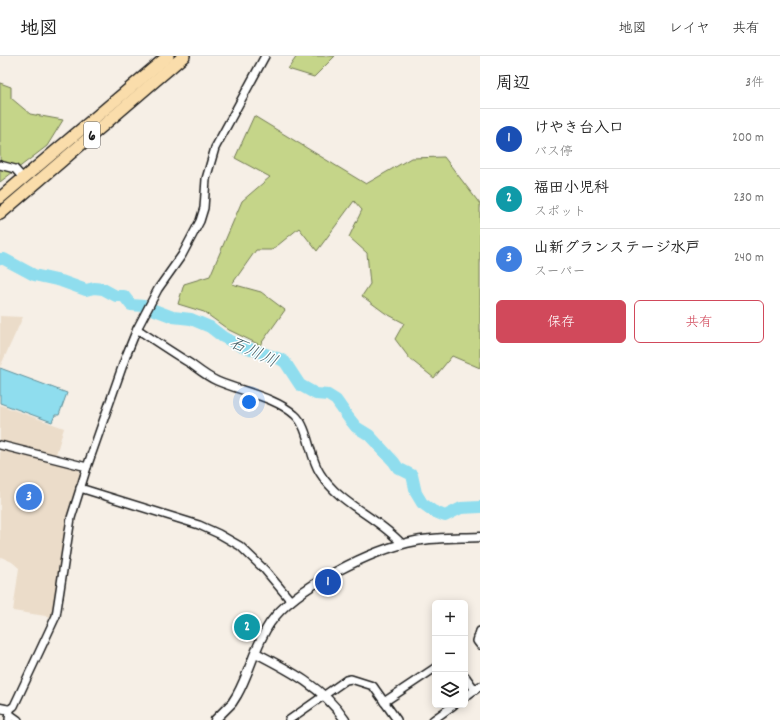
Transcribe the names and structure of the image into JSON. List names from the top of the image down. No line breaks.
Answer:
{"streets":{"highway":["6"]},"water":["石川川"],"page":{"header":"地図","nav":["地図","レイヤ","共有"],"heading":["周辺","3件"],"list":[{"mark":"1","name":"けやき台入口","note":"バス停","value":"200 m"},{"mark":"2","name":"福田小児科","note":"スポット","value":"230 m"},{"mark":"3","name":"山新グランステージ水戸","note":"スーパー","value":"240 m"}],"buttons":["保存","共有"],"pins":["3","1","2"],"map_buttons":["+","−"]}}
